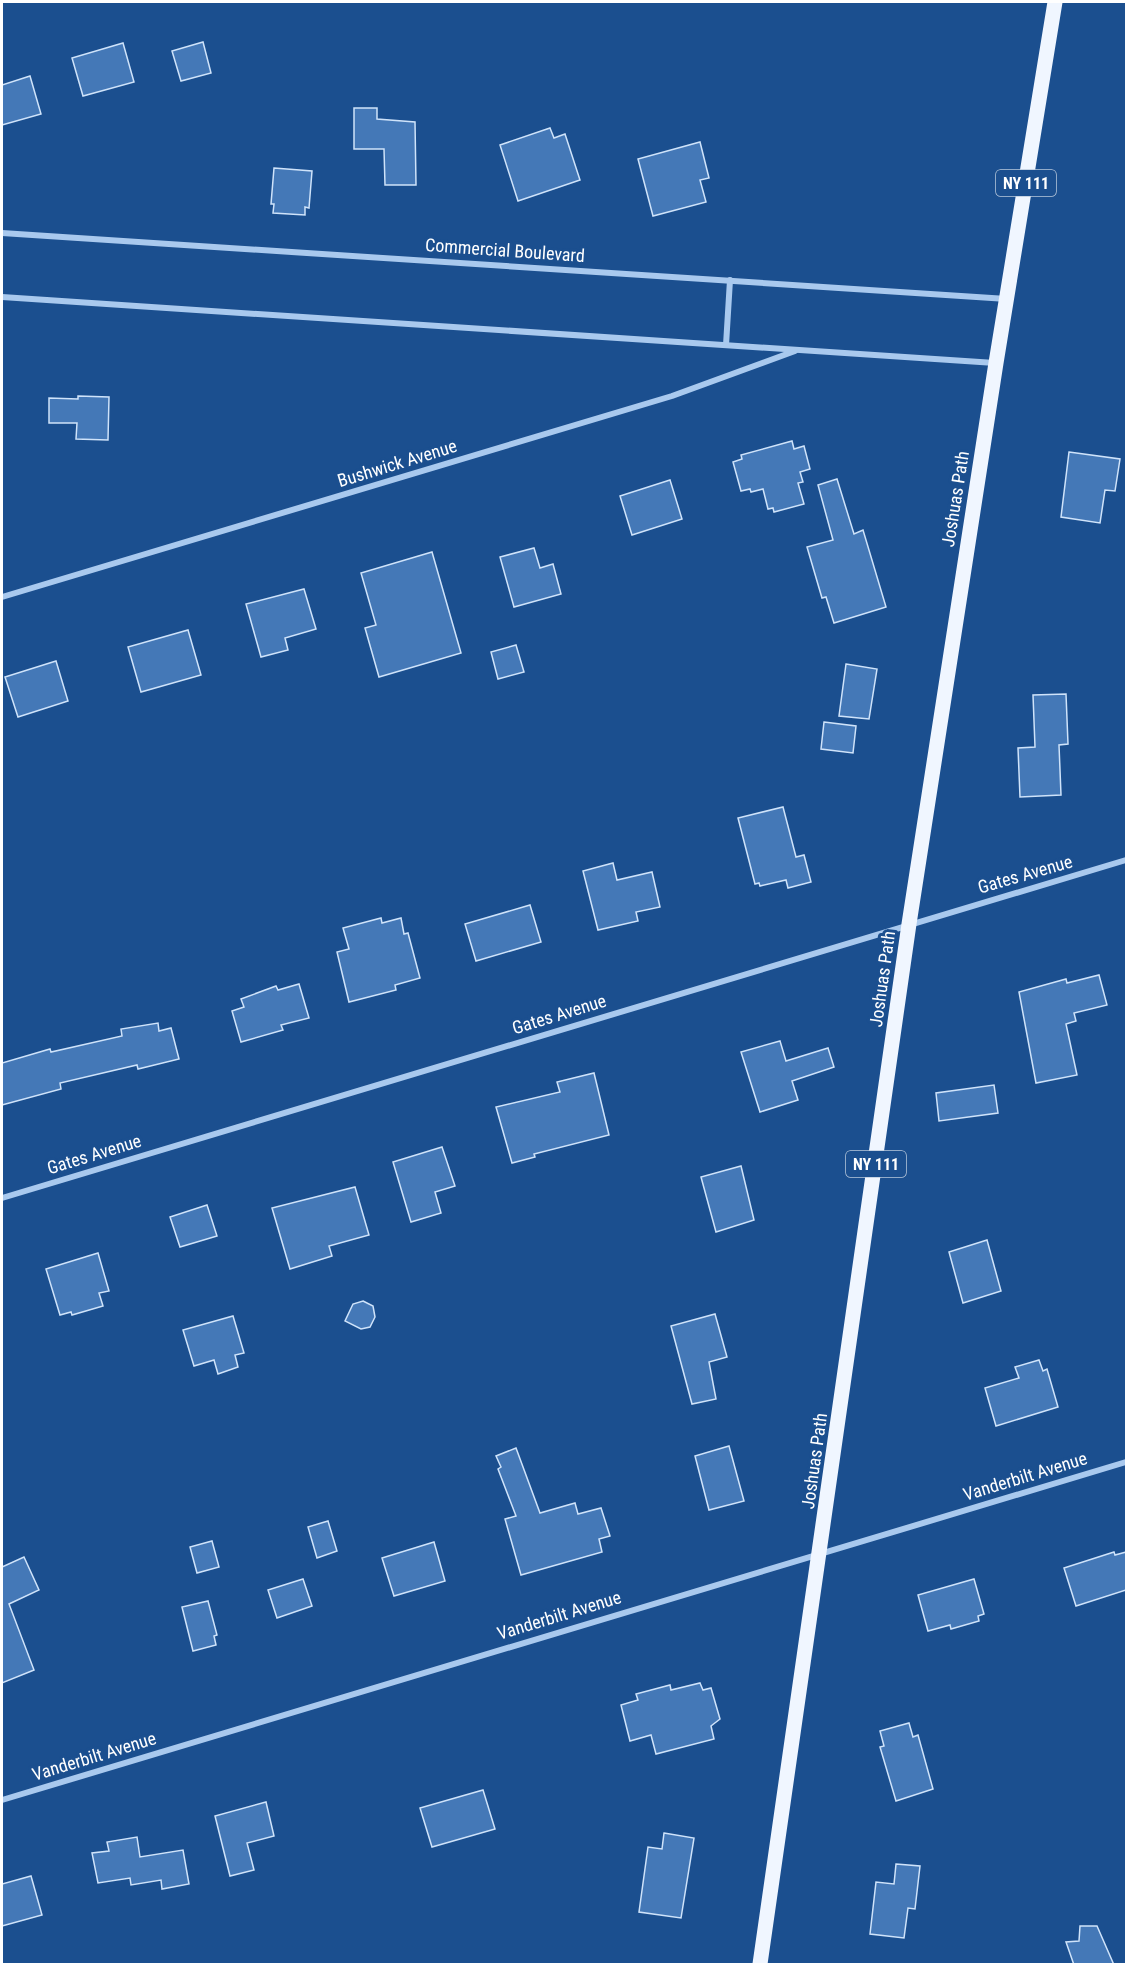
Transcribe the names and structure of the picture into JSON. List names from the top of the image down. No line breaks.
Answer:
{"streets":{"main road":["NY 111","Joshuas Path"],"street":["Commercial Boulevard","Bushwick Avenue","Gates Avenue","Vanderbilt Avenue"]},"crossings":[["Commercial Boulevard","Joshuas Path"],["Joshuas Path","Gates Avenue"],["Joshuas Path","Vanderbilt Avenue"]]}
